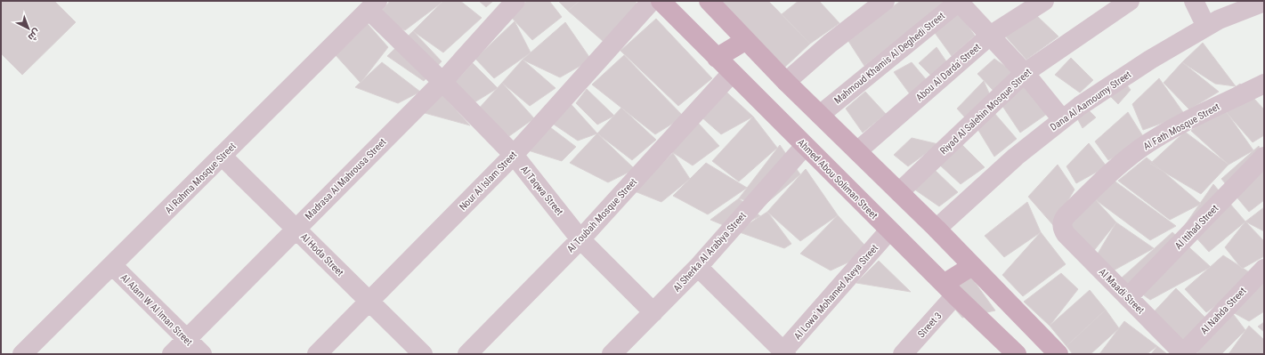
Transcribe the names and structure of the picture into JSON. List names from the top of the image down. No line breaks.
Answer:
{"streets":{"main road":["Ahmed Abou Soliman Street"],"street":["Mahmoud Khamis Al Deghedi Street","Abou Al Darda' Street","Dana Al Aamoumy Street","Riyad Al Salehin Mosque Street","Al Fath Mosque Street","Al Rahma Mosque Street","Madrasa Al Mahrousa Street","Nour Al Islam Street","Al Taqwa Street","Al Toubah Mosque Street","Al Itihad Street","Al Sherka Al Arabiya Street","Al Hoda Street","Al Maadi Street","Al Lowa' Mohamed Ateya Street","Al Alam W Al Iman Street","Al Nahda Street","Street 3"]},"crossings":[["Al Fath Mosque Street","Al Maadi Street"],["Al Rahma Mosque Street","Al Taqwa Street"],["Al Rahma Mosque Street","Al Hoda Street"],["Al Rahma Mosque Street","Al Alam W Al Iman Street"],["Madrasa Al Mahrousa Street","Al Taqwa Street"],["Madrasa Al Mahrousa Street","Al Hoda Street"],["Madrasa Al Mahrousa Street","Al Alam W Al Iman Street"],["Ahmed Abou Soliman Street","Al Toubah Mosque Street"],["Ahmed Abou Soliman Street","Al Sherka Al Arabiya Street"],["Ahmed Abou Soliman Street","Al Lowa' Mohamed Ateya Street"],["Ahmed Abou Soliman Street","Street 3"],["Nour Al Islam Street","Al Taqwa Street"],["Nour Al Islam Street","Al Hoda Street"],["Al Taqwa Street","Al Toubah Mosque Street"],["Al Taqwa Street","Al Sherka Al Arabiya Street"],["Al Itihad Street","Al Maadi Street"],["Al Maadi Street","Al Nahda Street"]],"north":"bottom right"}
